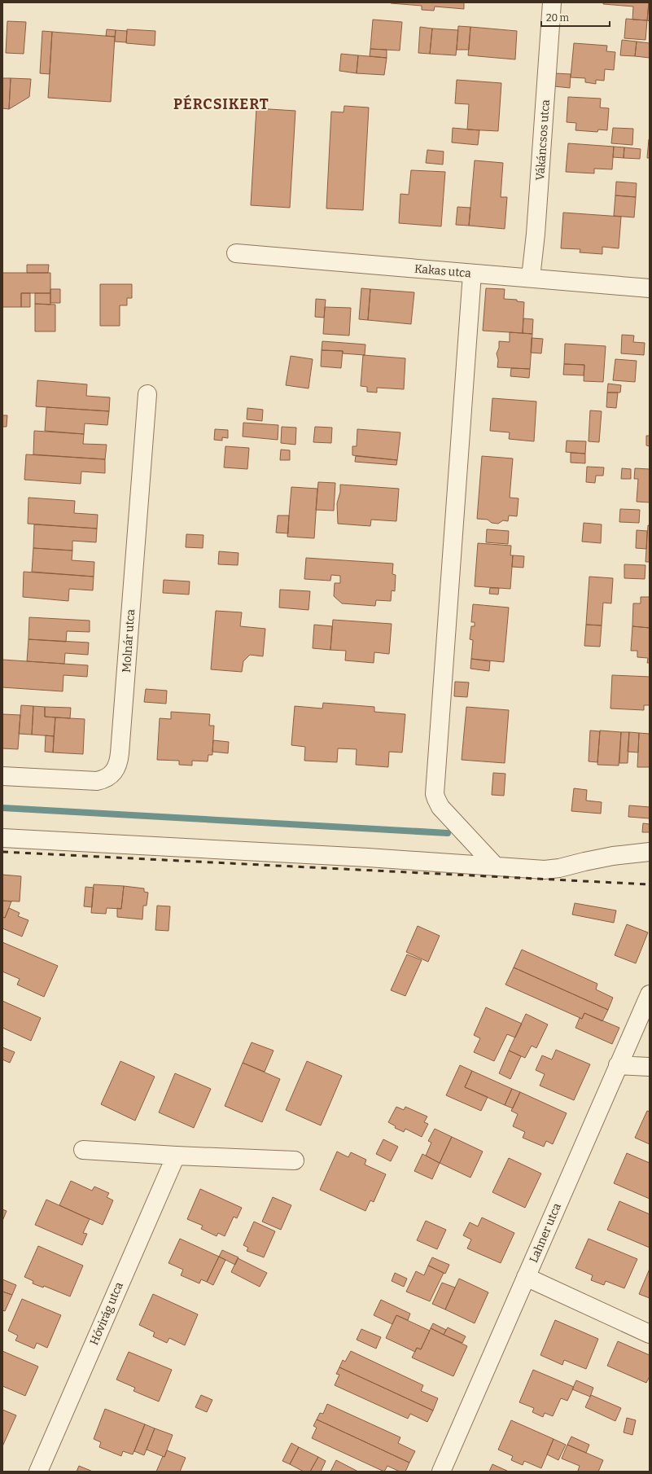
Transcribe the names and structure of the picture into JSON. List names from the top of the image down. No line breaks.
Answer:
{"streets":{"street":["Vákáncsos utca","Kakas utca","Molnár utca","Lahner utca","Hóvirág utca"]},"crossings":[["Vákáncsos utca","Kakas utca"]],"districts":["PÉRCSIKERT"],"scale_bar":"20 m"}
